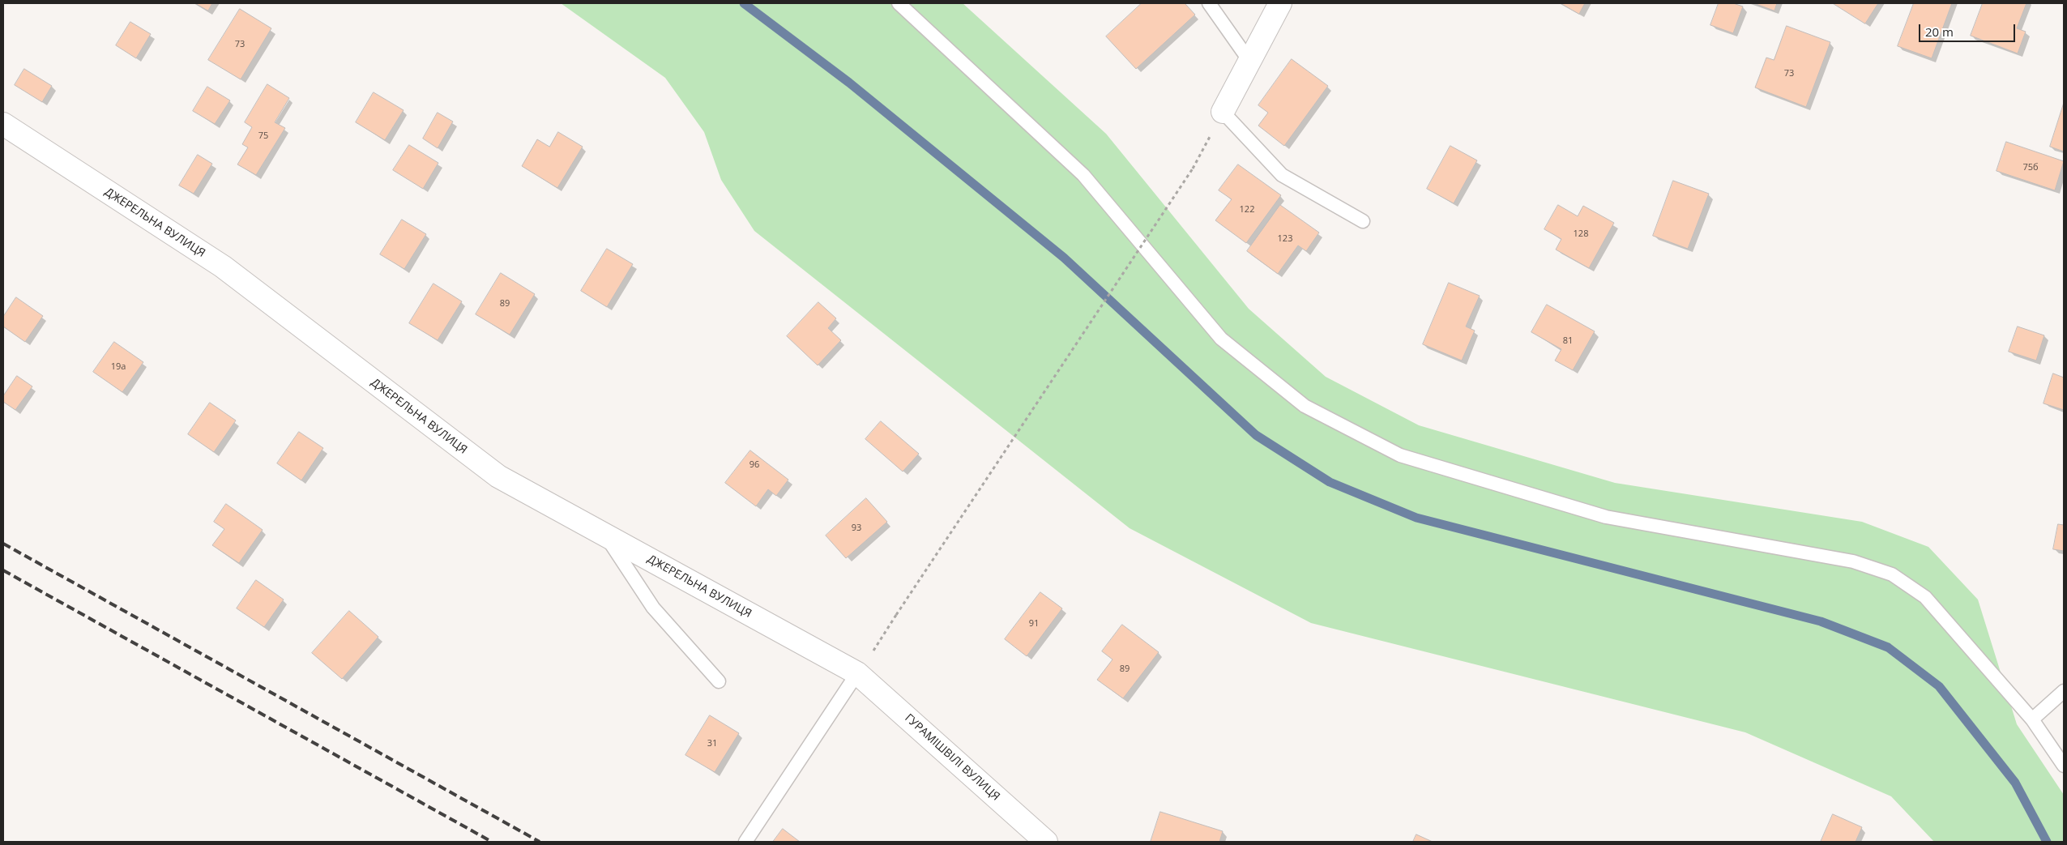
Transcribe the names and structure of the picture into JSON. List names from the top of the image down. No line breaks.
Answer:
{"streets":{"street":["ДЖЕРЕЛЬНА ВУЛИЦЯ","ГУРАМІШВІЛІ ВУЛИЦЯ"]},"crossings":[["ДЖЕРЕЛЬНА ВУЛИЦЯ","ГУРАМІШВІЛІ ВУЛИЦЯ"]],"house_numbers":["73","73","75","75б","122","128","123","89","81","19а","96","93","91","89","31"],"scale_bar":"20 m"}
